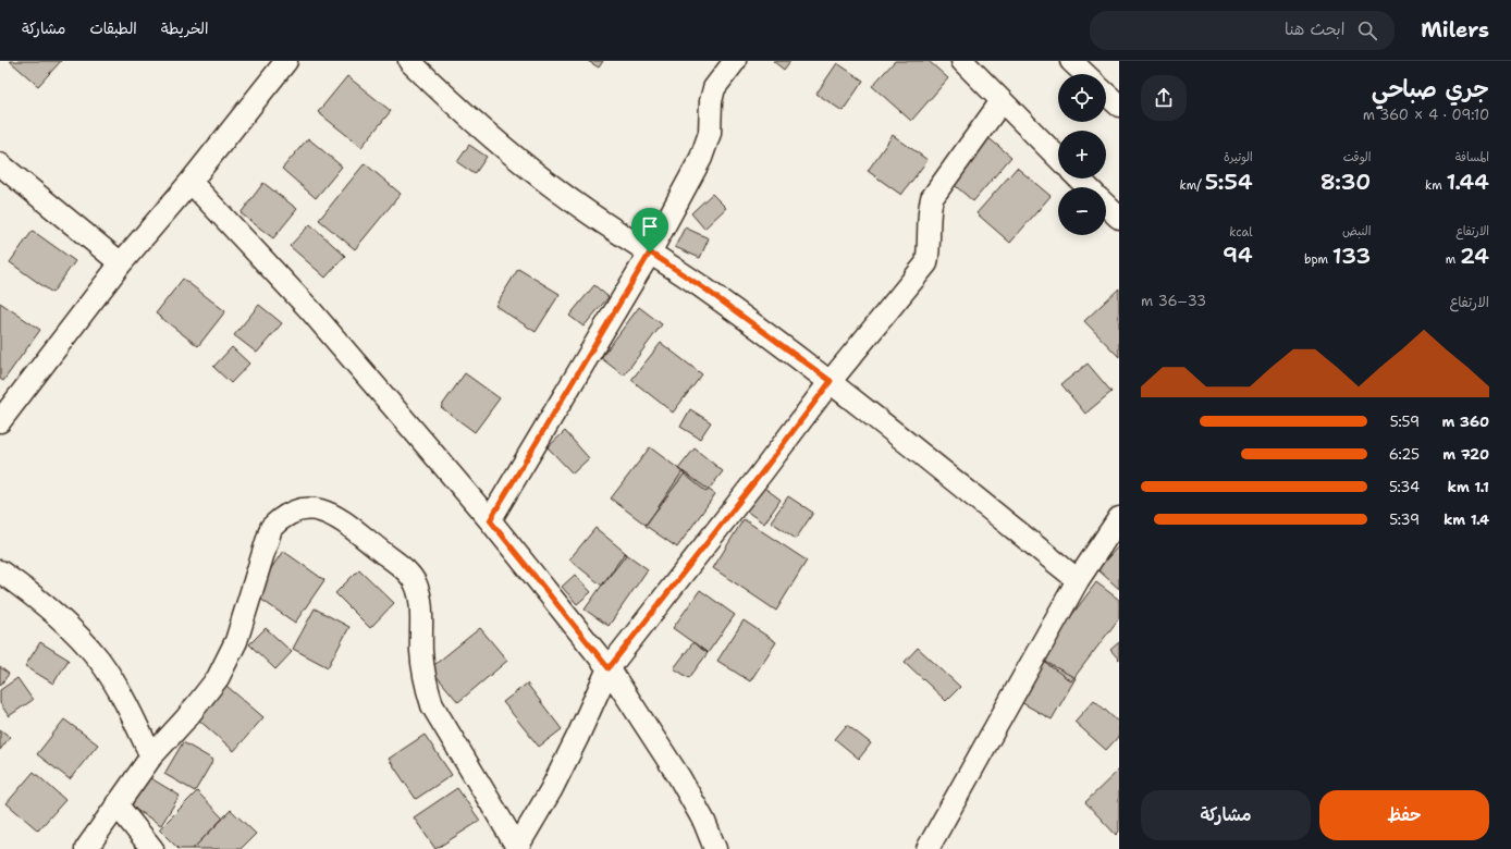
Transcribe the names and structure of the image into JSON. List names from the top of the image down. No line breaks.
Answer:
{"page":{"header":"Milers","search":"ابحث هنا","nav":["الخريطة","الطبقات","مشاركة"],"heading":["جري صباحي","09:10 · 4 × 360 m"],"map_buttons":["+","−"],"stats":[["المسافة","1.44 km"],["الوقت","8:30"],["الوتيرة","5:54 /km"],["الارتفاع","24 m"],["النبض","133 bpm"],["kcal","94"]],"chart":["الارتفاع","33–36 m"],"list":[{"name":"360 m","note":"5:59"},{"name":"720 m","note":"6:25"},{"name":"1.1 km","note":"5:34"},{"name":"1.4 km","note":"5:39"}],"buttons":["حفظ","مشاركة"]}}
